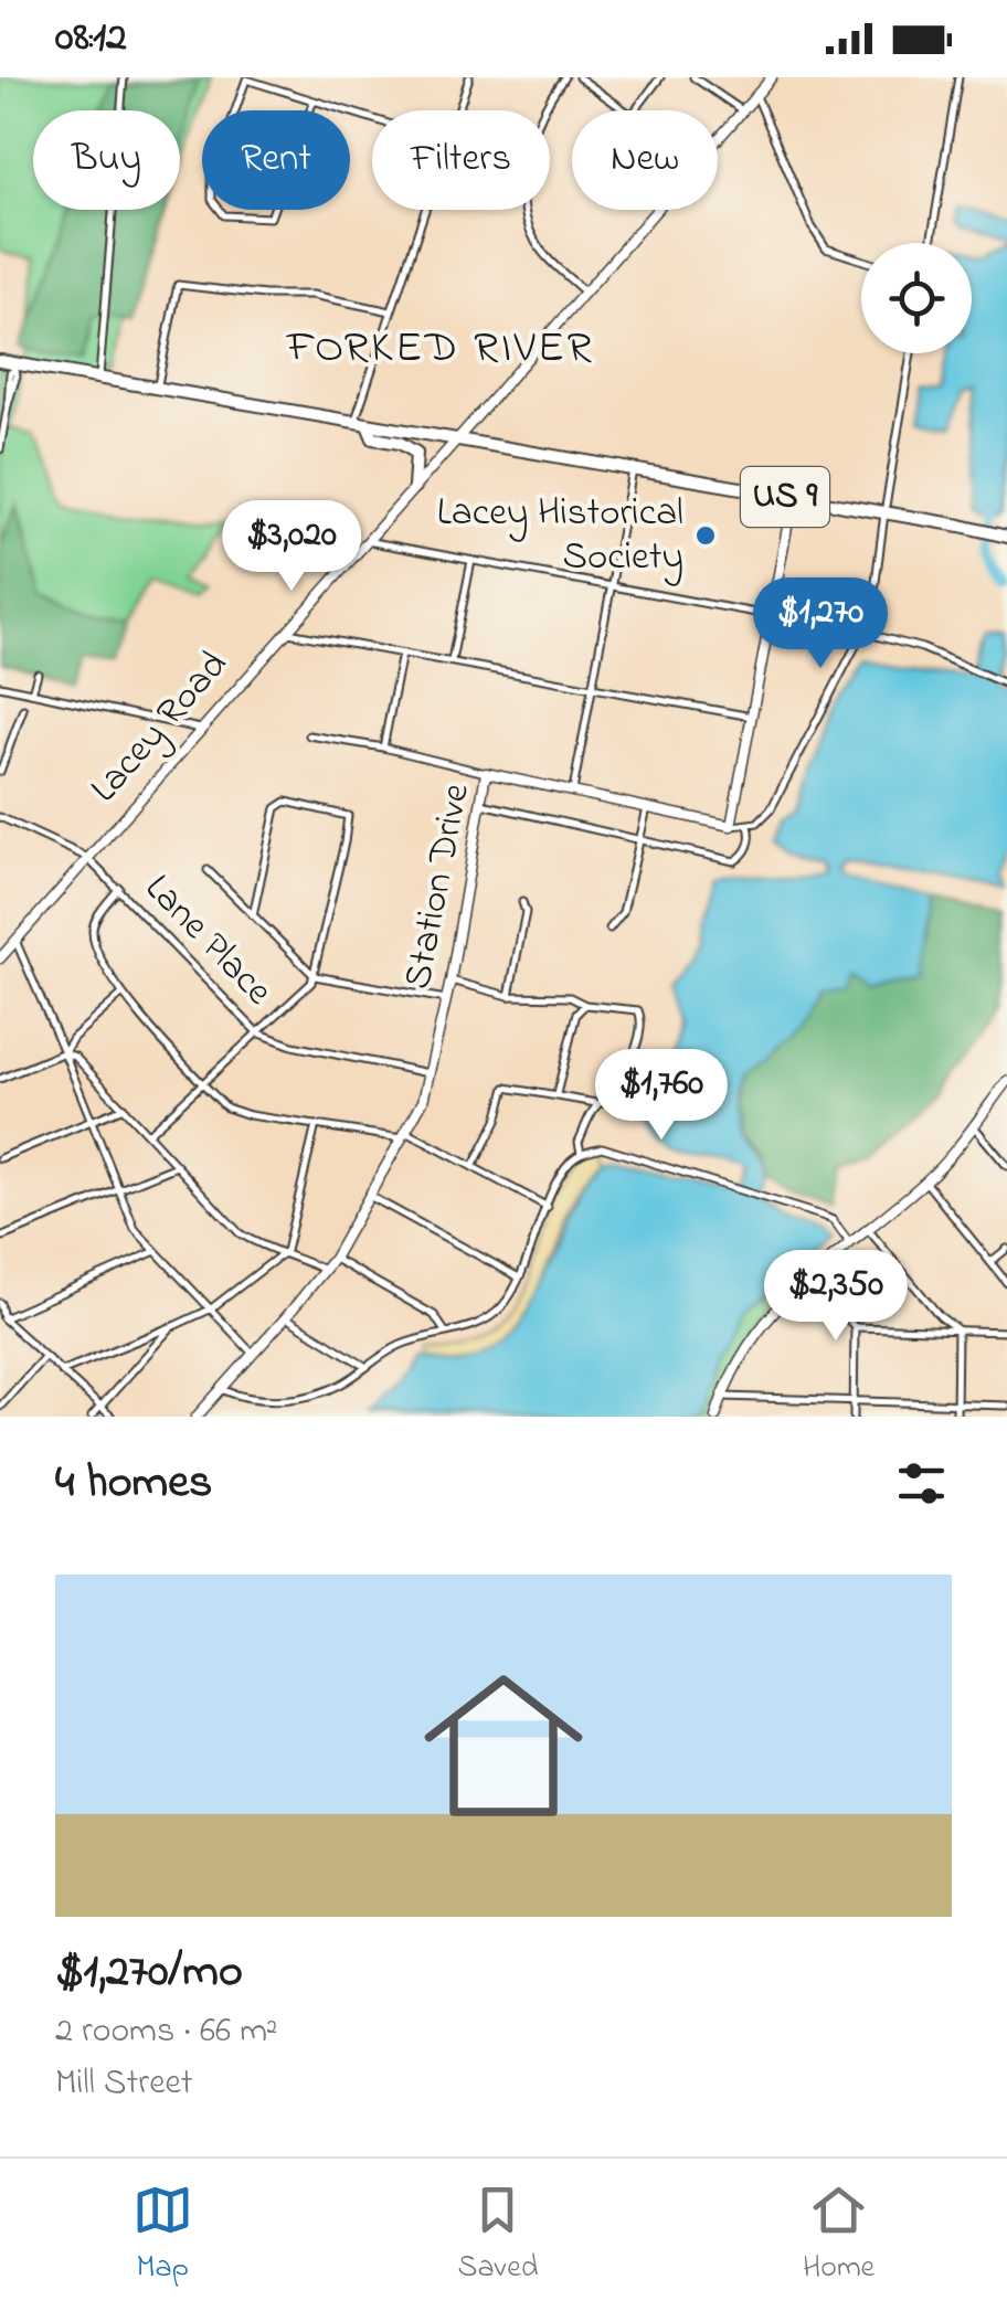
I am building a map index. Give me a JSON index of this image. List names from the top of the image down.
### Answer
{
  "streets": {
    "highway": ["US 9"],
    "street": ["Lacey Road", "Station Drive", "Lane Place"]
  },
  "crossings": [
    ["US 9", "Lacey Road"],
    ["Lacey Road", "Lane Place"],
    ["Station Drive", "Lane Place"]
  ],
  "districts": ["FORKED RIVER"],
  "places": ["Lacey Historical Society"],
  "page": {
    "status": "08:12",
    "chip": [
      "Buy",
      "Rent",
      "Filters",
      "New"
    ],
    "price": [
      "$3,020",
      "$1,270",
      "$1,760",
      "$2,350"
    ],
    "heading": "4 homes",
    "list": [
      {
        "name": "$1,270/mo",
        "note": "2 rooms · 66 m² · Mill Street"
      }
    ],
    "tabs": ["Map", "Saved", "Home"]
  }
}
